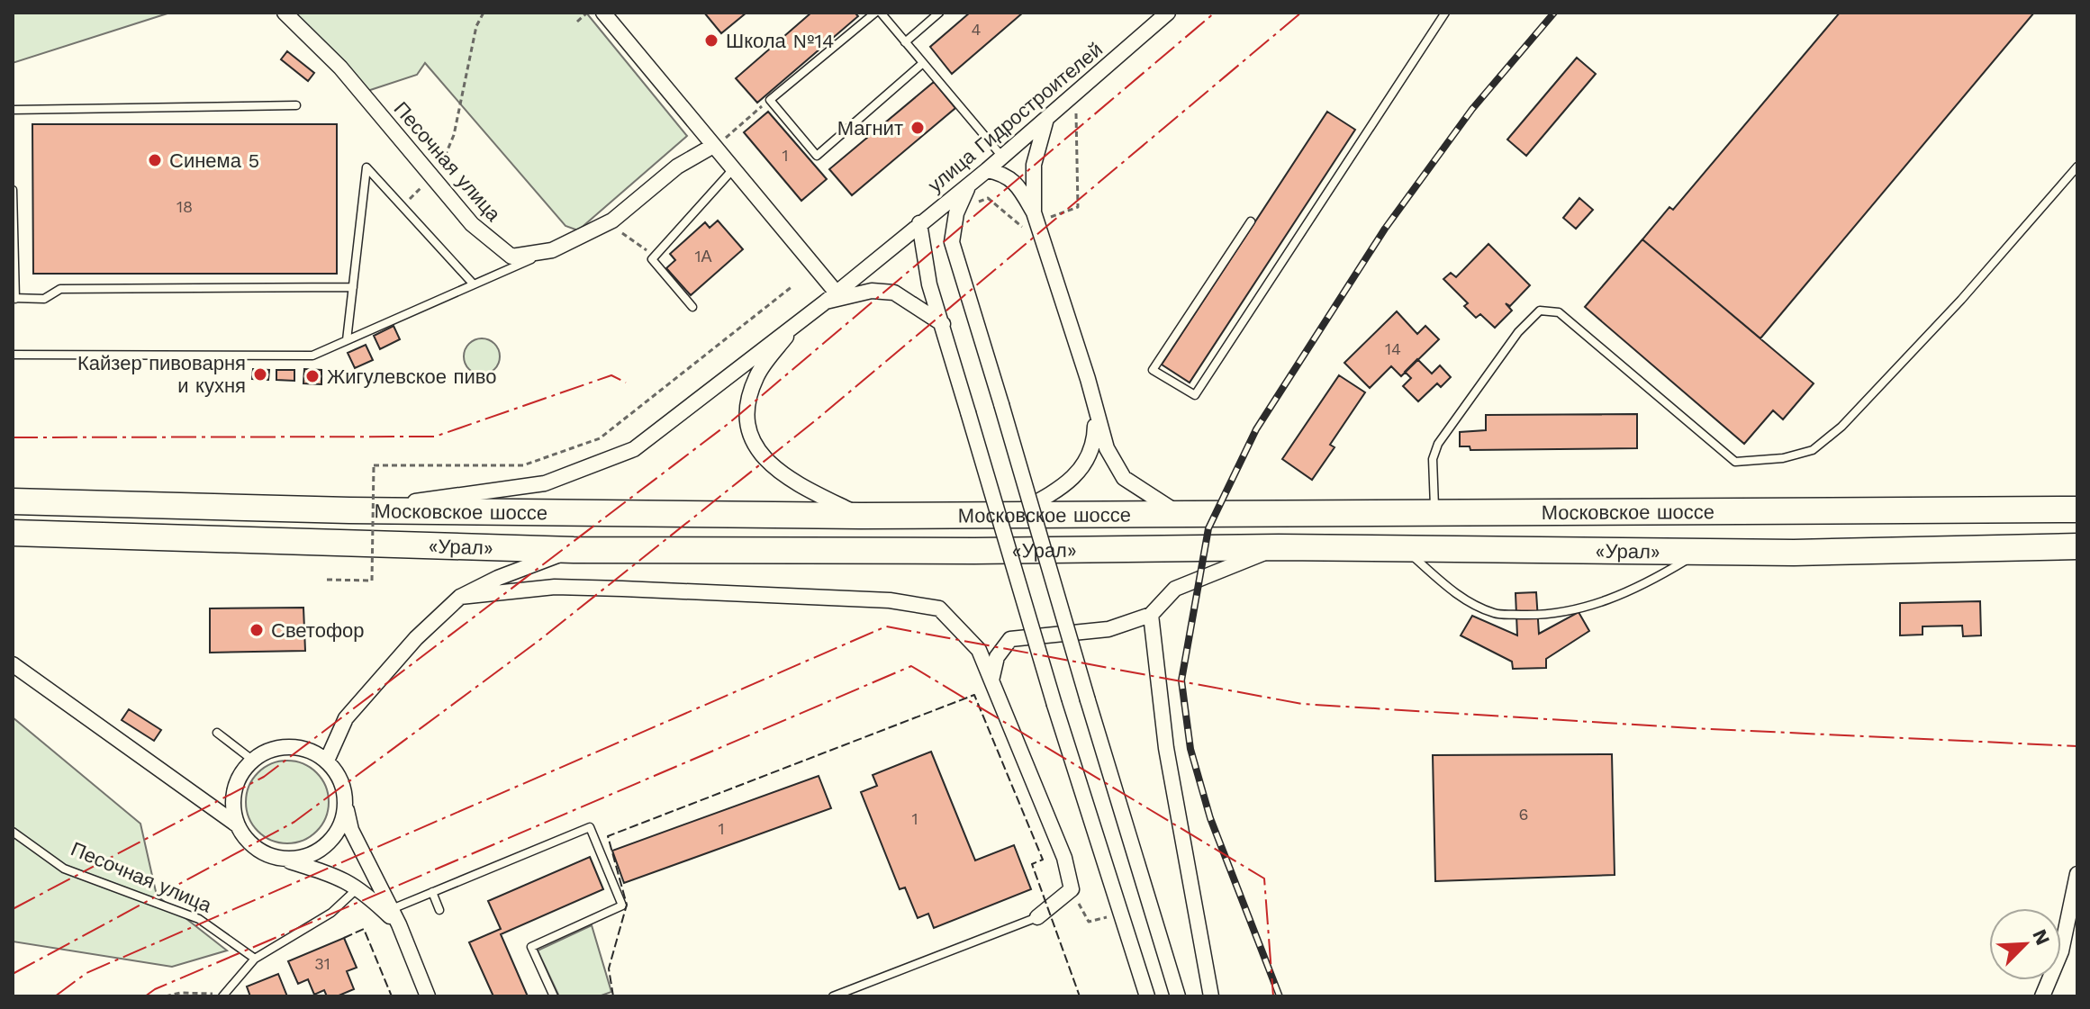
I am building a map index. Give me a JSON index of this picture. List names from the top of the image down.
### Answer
{
  "streets": {
    "highway": ["Московское шоссе", "«Урал»"],
    "street": ["улица Гидростроителей", "Песочная улица"]
  },
  "crossings": [
    ["улица Гидростроителей", "Московское шоссе"]
  ],
  "places": [
    "Школа №14",
    "Магнит",
    "Синема 5",
    "Кайзер пивоварня и кухня",
    "Жигулевское пиво",
    "Светофор"
  ],
  "house_numbers": [
    "4",
    "1",
    "18",
    "1А",
    "14",
    "6",
    "1",
    "1",
    "31"
  ],
  "north": "top right"
}
